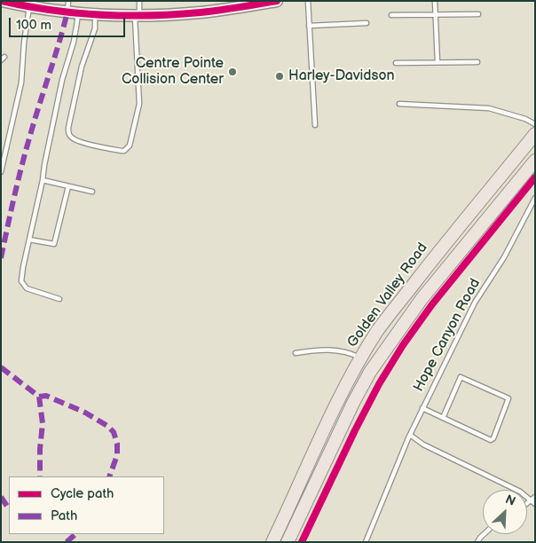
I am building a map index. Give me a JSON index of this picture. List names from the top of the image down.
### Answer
{
  "streets": {
    "main road": ["Golden Valley Road"],
    "lane": ["Hope Canyon Road"]
  },
  "places": ["Centre Pointe Collision Center", "Harley-Davidson"],
  "legend": ["Cycle path", "Path"],
  "scale_bar": "100 m",
  "north": "top right"
}
